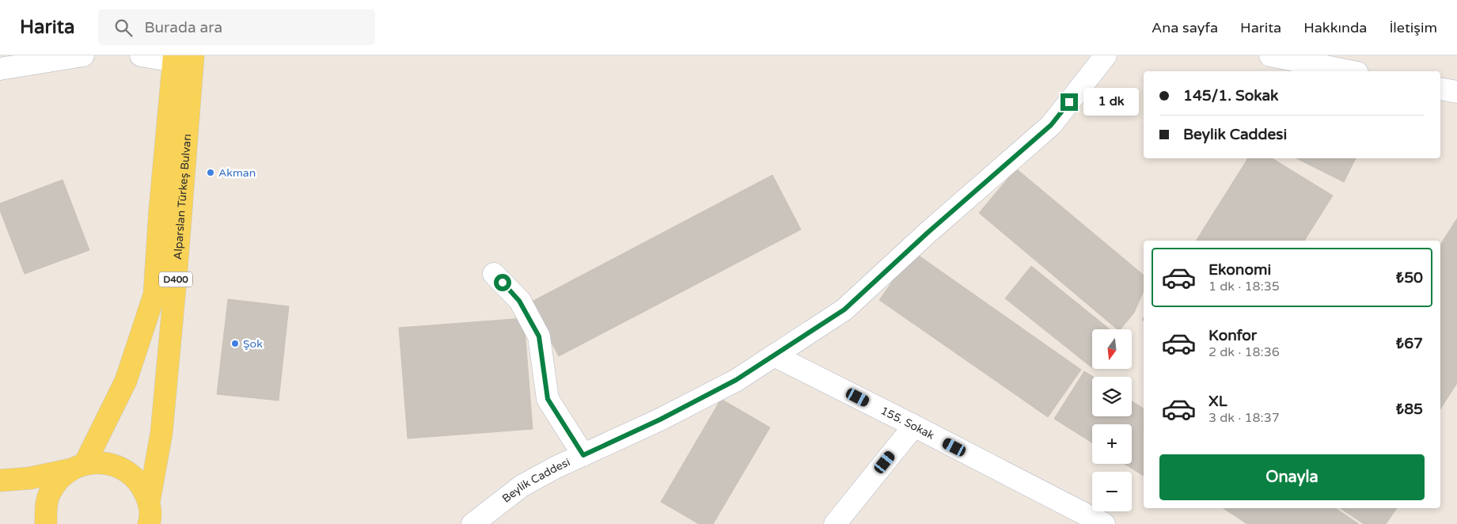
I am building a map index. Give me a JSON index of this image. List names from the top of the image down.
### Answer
{
  "streets": {
    "main road": ["Alparslan Türkeş Bulvarı", "D400"],
    "street": ["155. Sokak", "Beylik Caddesi"]
  },
  "crossings": [
    ["Alparslan Türkeş Bulvarı", "D400"],
    ["155. Sokak", "Beylik Caddesi"]
  ],
  "places": ["Akman", "Şok"],
  "north": "bottom",
  "page": {
    "header": "Harita",
    "search": "Burada ara",
    "nav": [
      "Ana sayfa",
      "Harita",
      "Hakkında",
      "İletişim"
    ],
    "banner": ["145/1. Sokak", "Beylik Caddesi"],
    "bubble": "1 dk",
    "list": [
      {
        "name": "Ekonomi",
        "note": "1 dk · 18:35",
        "value": "₺50"
      },
      {
        "name": "Konfor",
        "note": "2 dk · 18:36",
        "value": "₺67"
      },
      {
        "name": "XL",
        "note": "3 dk · 18:37",
        "value": "₺85"
      }
    ],
    "map_buttons": ["+", "−"],
    "buttons": "Onayla"
  }
}
